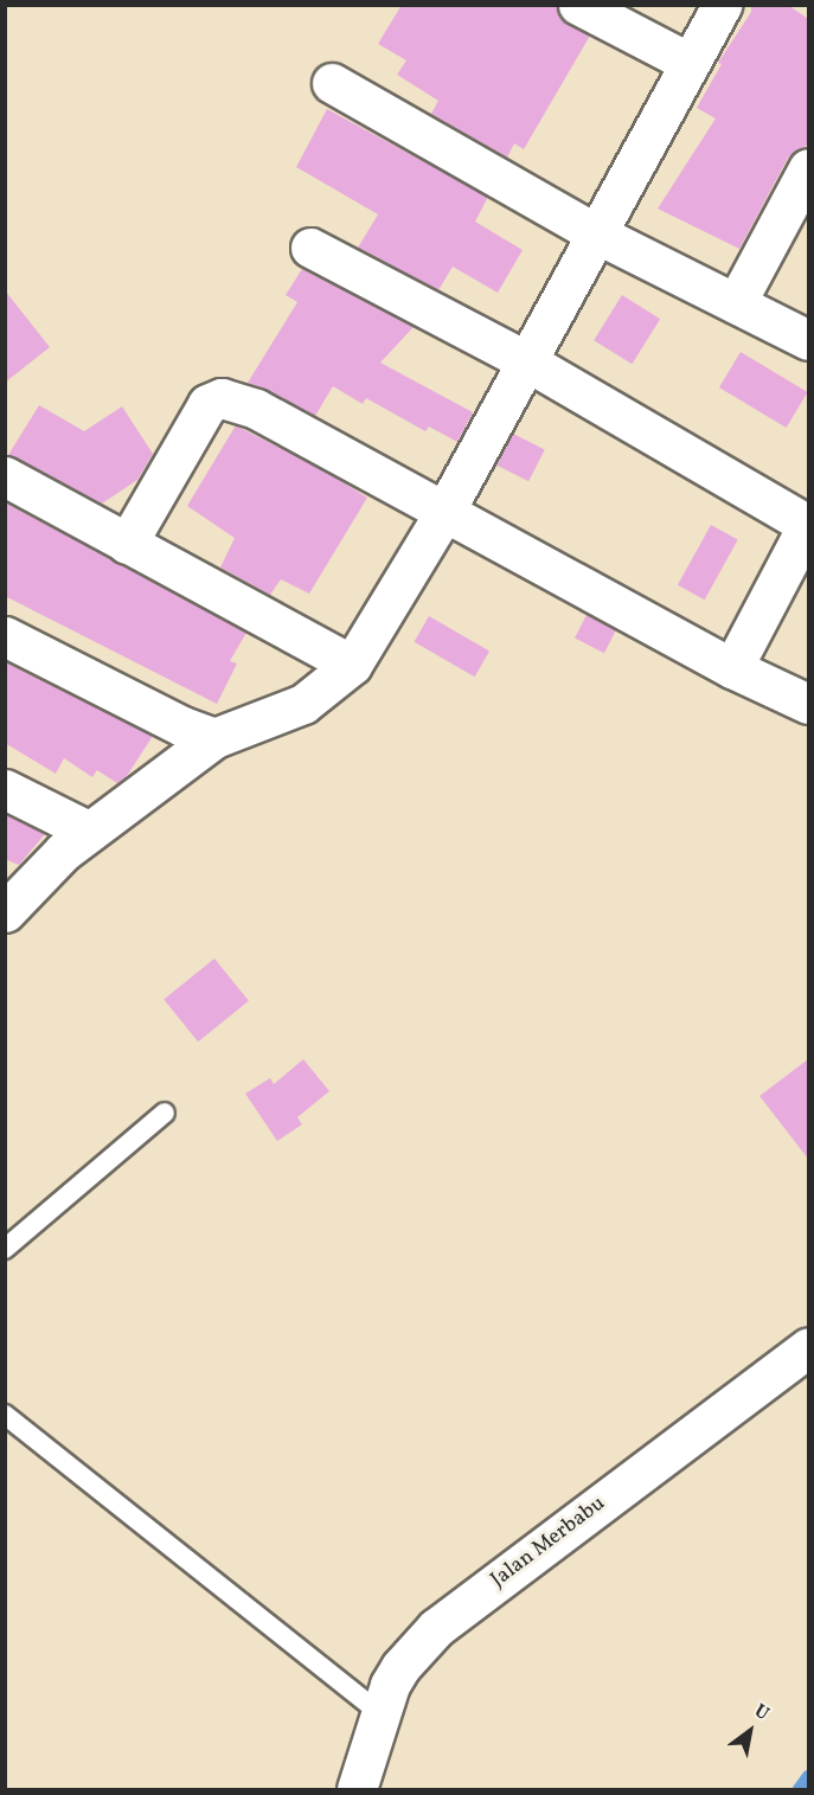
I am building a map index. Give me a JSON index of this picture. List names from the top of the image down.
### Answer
{
  "streets": {
    "street": ["Jalan Merbabu"]
  },
  "north": "top right"
}
